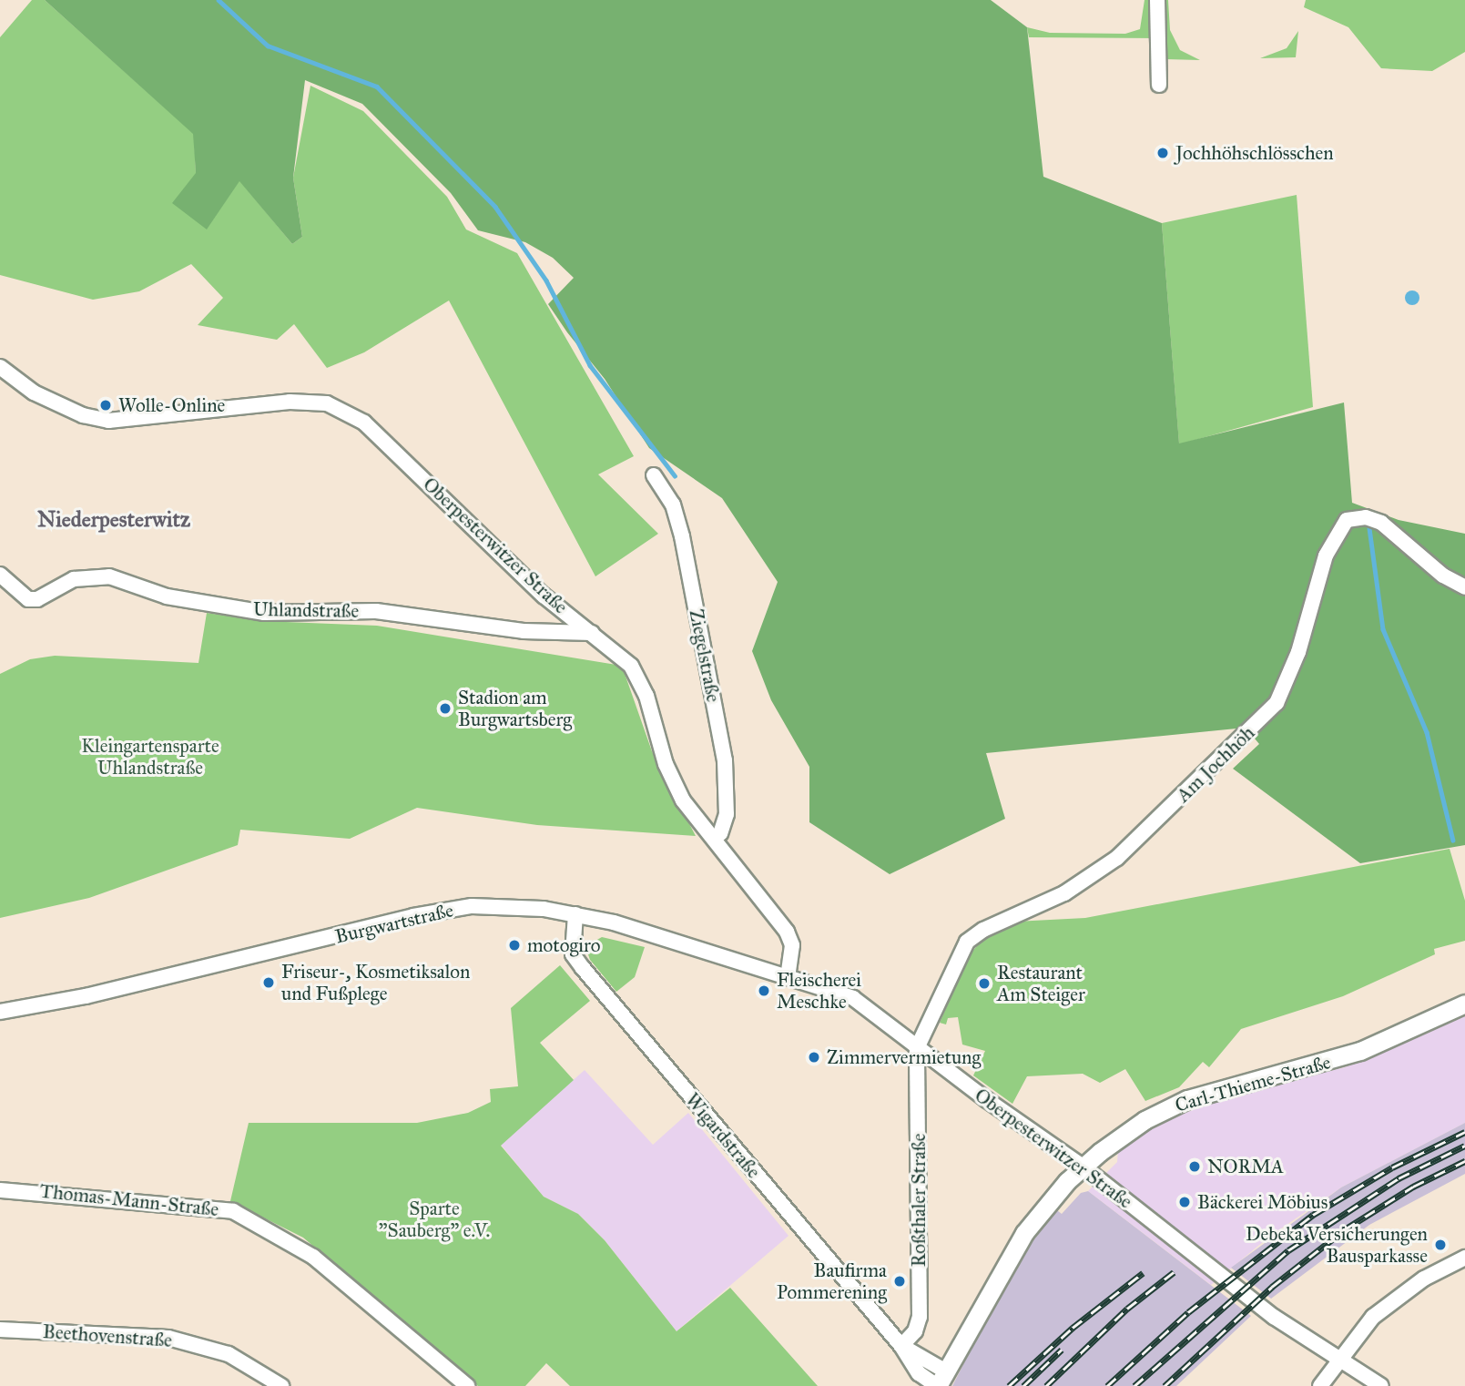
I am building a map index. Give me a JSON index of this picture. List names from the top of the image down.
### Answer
{
  "streets": {
    "main road": ["Carl-Thieme-Straße"],
    "street": [
      "Oberpesterwitzer Straße",
      "Uhlandstraße",
      "Ziegelstraße",
      "Am Jochhöh",
      "Burgwartstraße",
      "Wigardstraße",
      "Thomas-Mann-Straße",
      "Roßthaler Straße",
      "Beethovenstraße"
    ]
  },
  "crossings": [
    ["Oberpesterwitzer Straße", "Uhlandstraße"],
    ["Oberpesterwitzer Straße", "Ziegelstraße"],
    ["Oberpesterwitzer Straße", "Am Jochhöh"],
    ["Oberpesterwitzer Straße", "Burgwartstraße"],
    ["Oberpesterwitzer Straße", "Carl-Thieme-Straße"],
    ["Oberpesterwitzer Straße", "Roßthaler Straße"],
    ["Am Jochhöh", "Roßthaler Straße"],
    ["Burgwartstraße", "Wigardstraße"],
    ["Carl-Thieme-Straße", "Wigardstraße"],
    ["Wigardstraße", "Roßthaler Straße"]
  ],
  "districts": ["Niederpesterwitz"],
  "parks": ["Kleingartensparte Uhlandstraße", "Sparte \"Sauberg\" e.V."],
  "places": [
    "Jochhöhschlösschen",
    "Wolle-Online",
    "Stadion am Burgwartsberg",
    "motogiro",
    "Friseur-, Kosmetiksalon und Fußplege",
    "Restaurant Am Steiger",
    "Fleischerei Meschke",
    "Zimmervermietung",
    "NORMA",
    "Bäckerei Möbius",
    "Debeka Versicherungen Bausparkasse",
    "Baufirma Pommerening"
  ]
}
